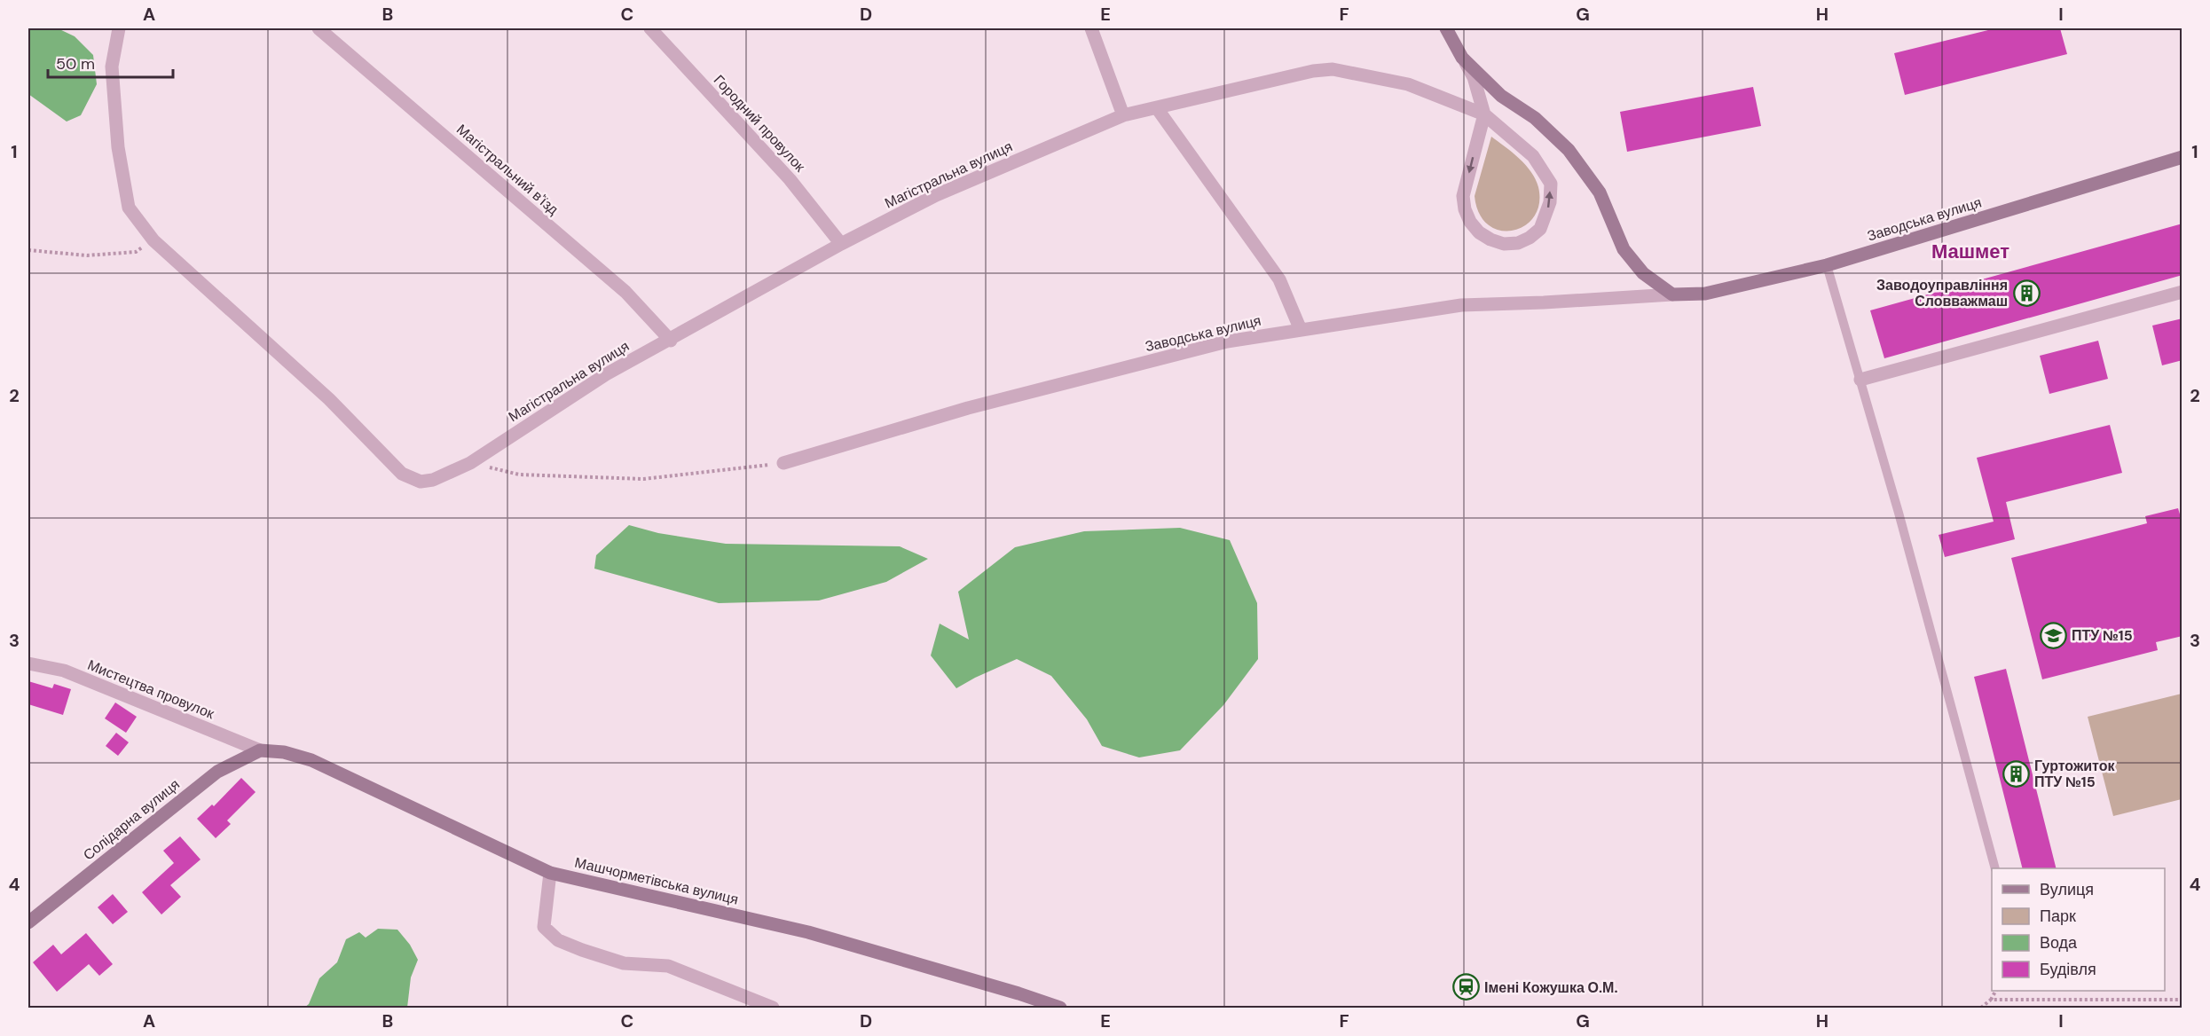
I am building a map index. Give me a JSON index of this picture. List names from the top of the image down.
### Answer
{
  "streets": {
    "street": [
      "Городний провулок",
      "Магістральний в'їзд",
      "Магістральна вулиця",
      "Заводська вулиця",
      "Мистецтва провулок",
      "Солідарна вулиця",
      "Машчорметівська вулиця"
    ]
  },
  "crossings": [
    ["Городний провулок", "Магістральна вулиця"],
    ["Магістральний в'їзд", "Магістральна вулиця"],
    ["Мистецтва провулок", "Солідарна вулиця"],
    ["Мистецтва провулок", "Машчорметівська вулиця"],
    ["Солідарна вулиця", "Машчорметівська вулиця"]
  ],
  "districts": ["Машмет"],
  "places": {
    "building": ["Заводоуправління Словважмаш", "Гуртожиток ПТУ №15"],
    "school or university": ["ПТУ №15"],
    "station": ["Імені Кожушка О.М."]
  },
  "legend": [
    "Вулиця",
    "Парк",
    "Вода",
    "Будівля"
  ],
  "scale_bar": "50 m",
  "grid": {
    "columns": [
      "A",
      "B",
      "C",
      "D",
      "E",
      "F",
      "G",
      "H",
      "I"
    ],
    "rows": [
      "1",
      "2",
      "3",
      "4"
    ]
  }
}
